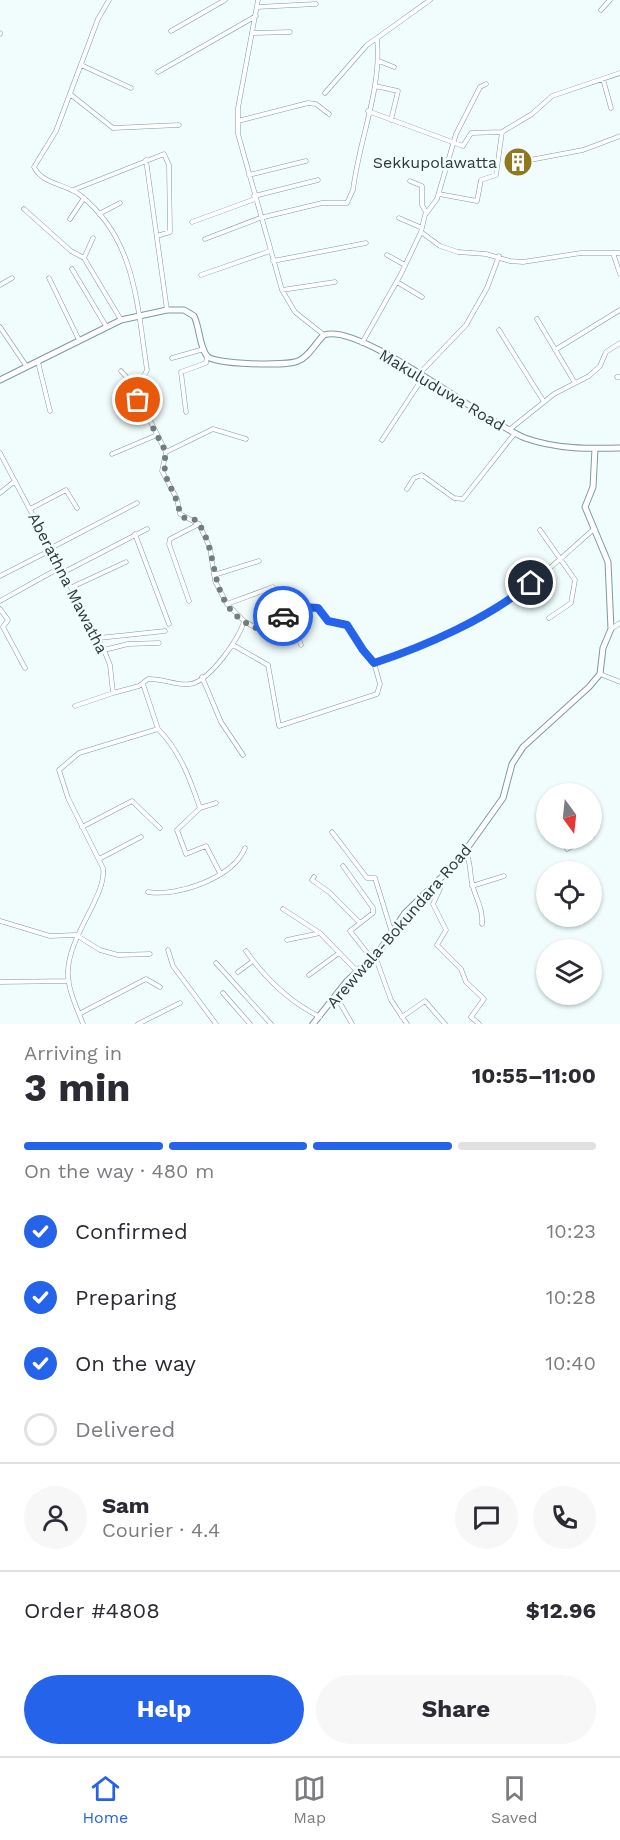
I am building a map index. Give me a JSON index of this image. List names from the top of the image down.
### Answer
{
  "streets": {
    "street": ["Makuluduwa Road", "Aberathna Mawatha", "Arewwala-Bokundara Road"]
  },
  "places": {
    "building": ["Sekkupolawatta"]
  },
  "north": "bottom",
  "page": {
    "heading": ["3 min", "Arriving in", "10:55–11:00"],
    "panel": [
      "Sam",
      "Courier · 4.4",
      "Order #4808",
      "$12.96"
    ],
    "bar": "On the way · 480 m",
    "list": [
      ["Confirmed", "10:23"],
      ["Preparing", "10:28"],
      ["On the way", "10:40"],
      "Delivered"
    ],
    "buttons": ["Help", "Share"],
    "tabs": ["Home", "Map", "Saved"]
  }
}
